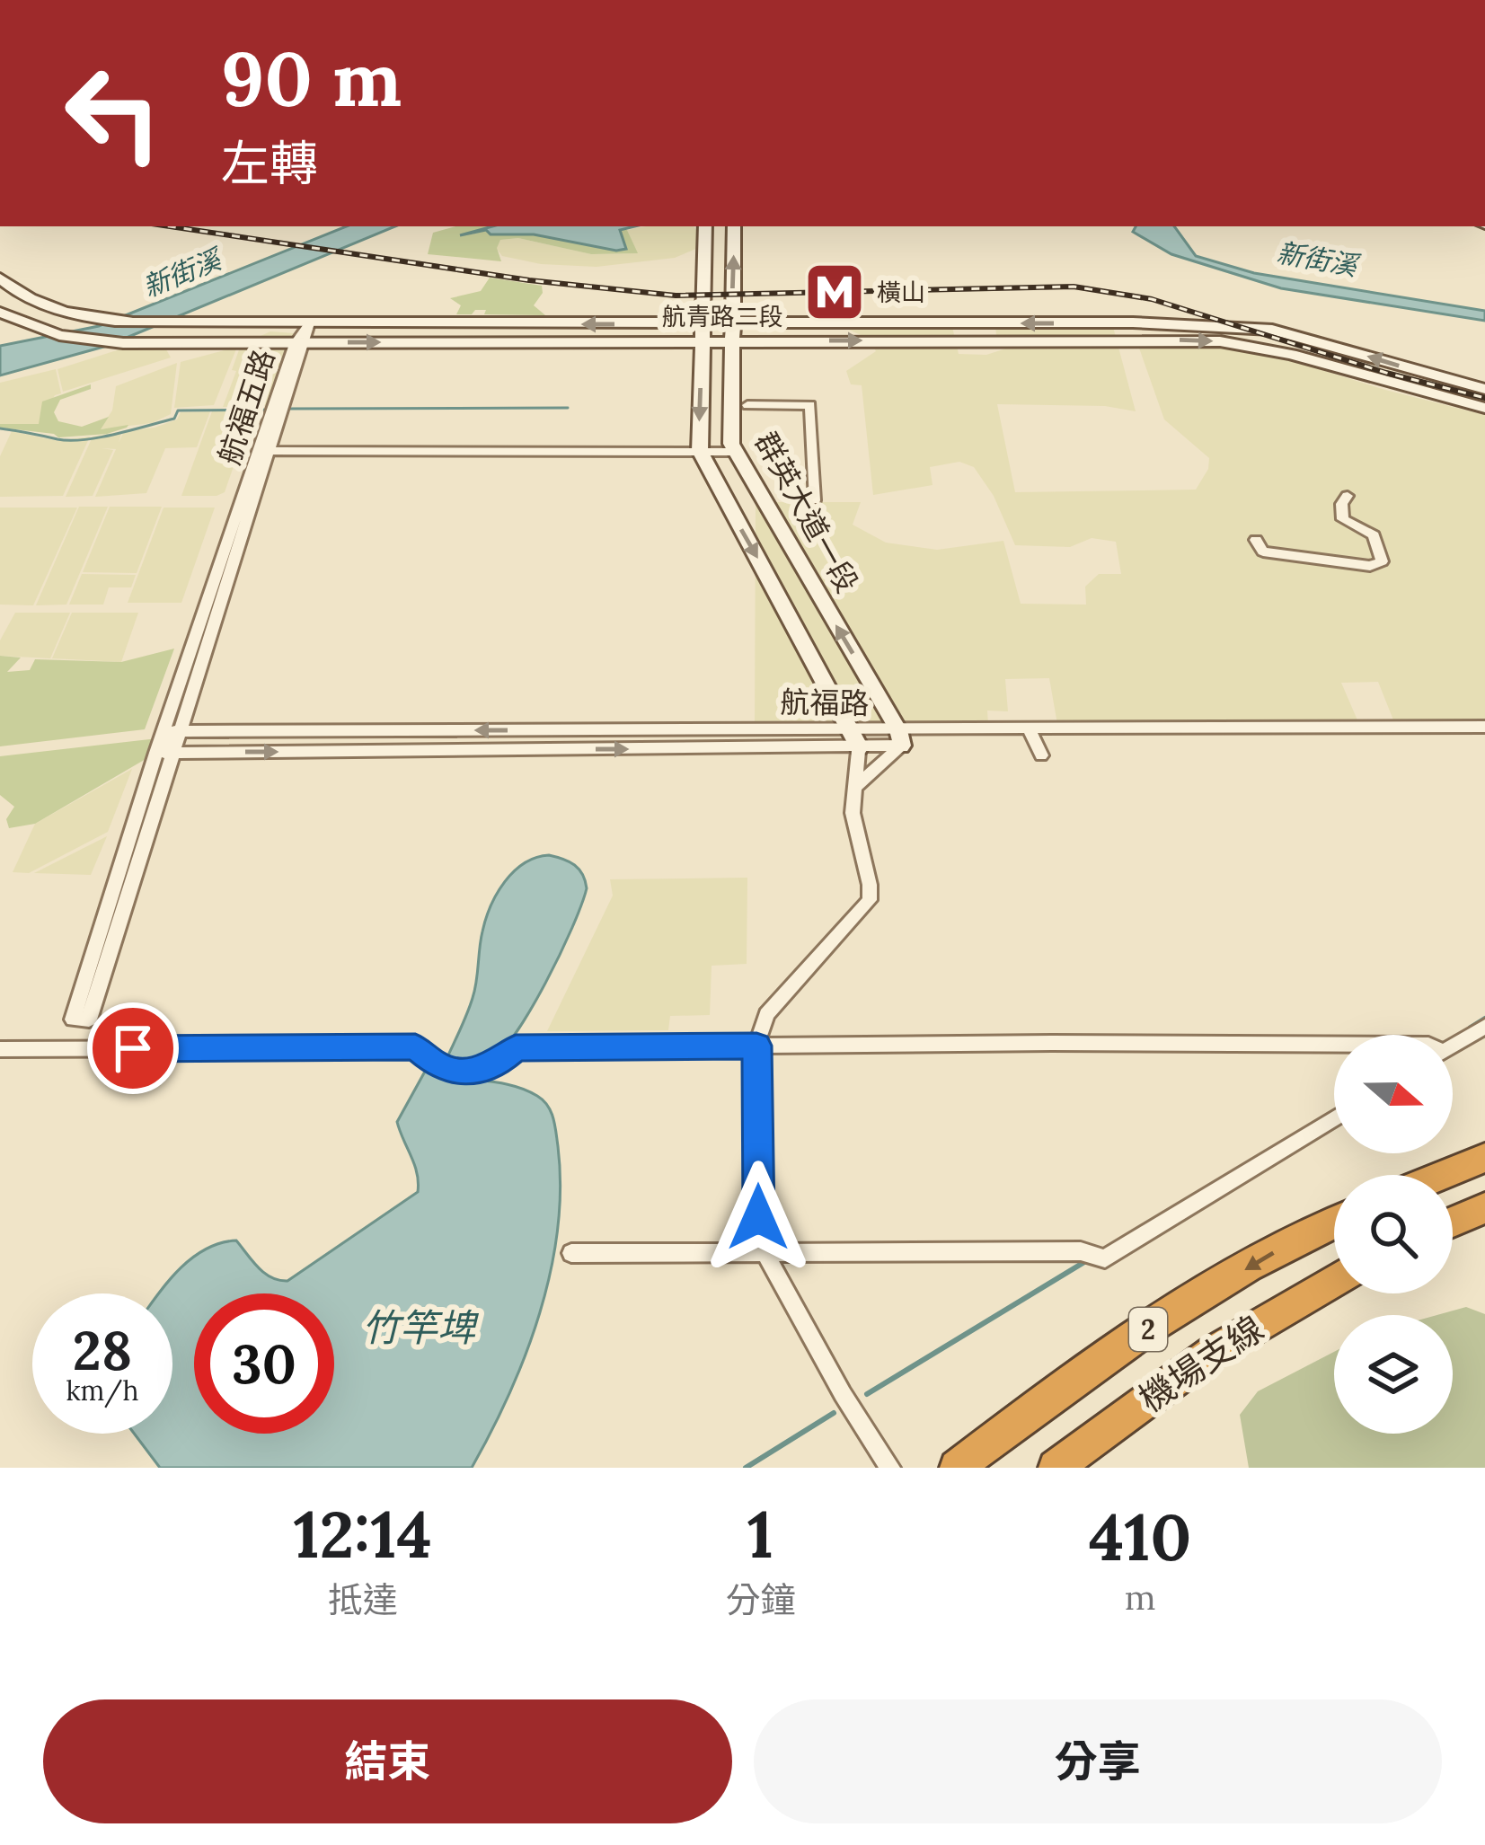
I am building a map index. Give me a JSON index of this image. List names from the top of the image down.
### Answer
{
  "streets": {
    "highway": ["2", "機場支線"],
    "street": [
      "航青路二段",
      "航福五路",
      "群英大道一段",
      "航福路"
    ]
  },
  "crossings": [
    ["航青路二段", "航福五路"],
    ["航青路二段", "群英大道一段"],
    ["航福五路", "航福路"],
    ["群英大道一段", "航福路"]
  ],
  "water": ["新街溪", "竹竿埤"],
  "places": {
    "metro station": ["橫山"]
  },
  "north": "right",
  "page": {
    "turn": ["90 m", "左轉"],
    "speed": "28 km/h",
    "limit": "30",
    "eta": [
      "12:14",
      "抵達",
      "1",
      "分鐘",
      "410",
      "m"
    ],
    "buttons": ["結束", "分享"]
  }
}
